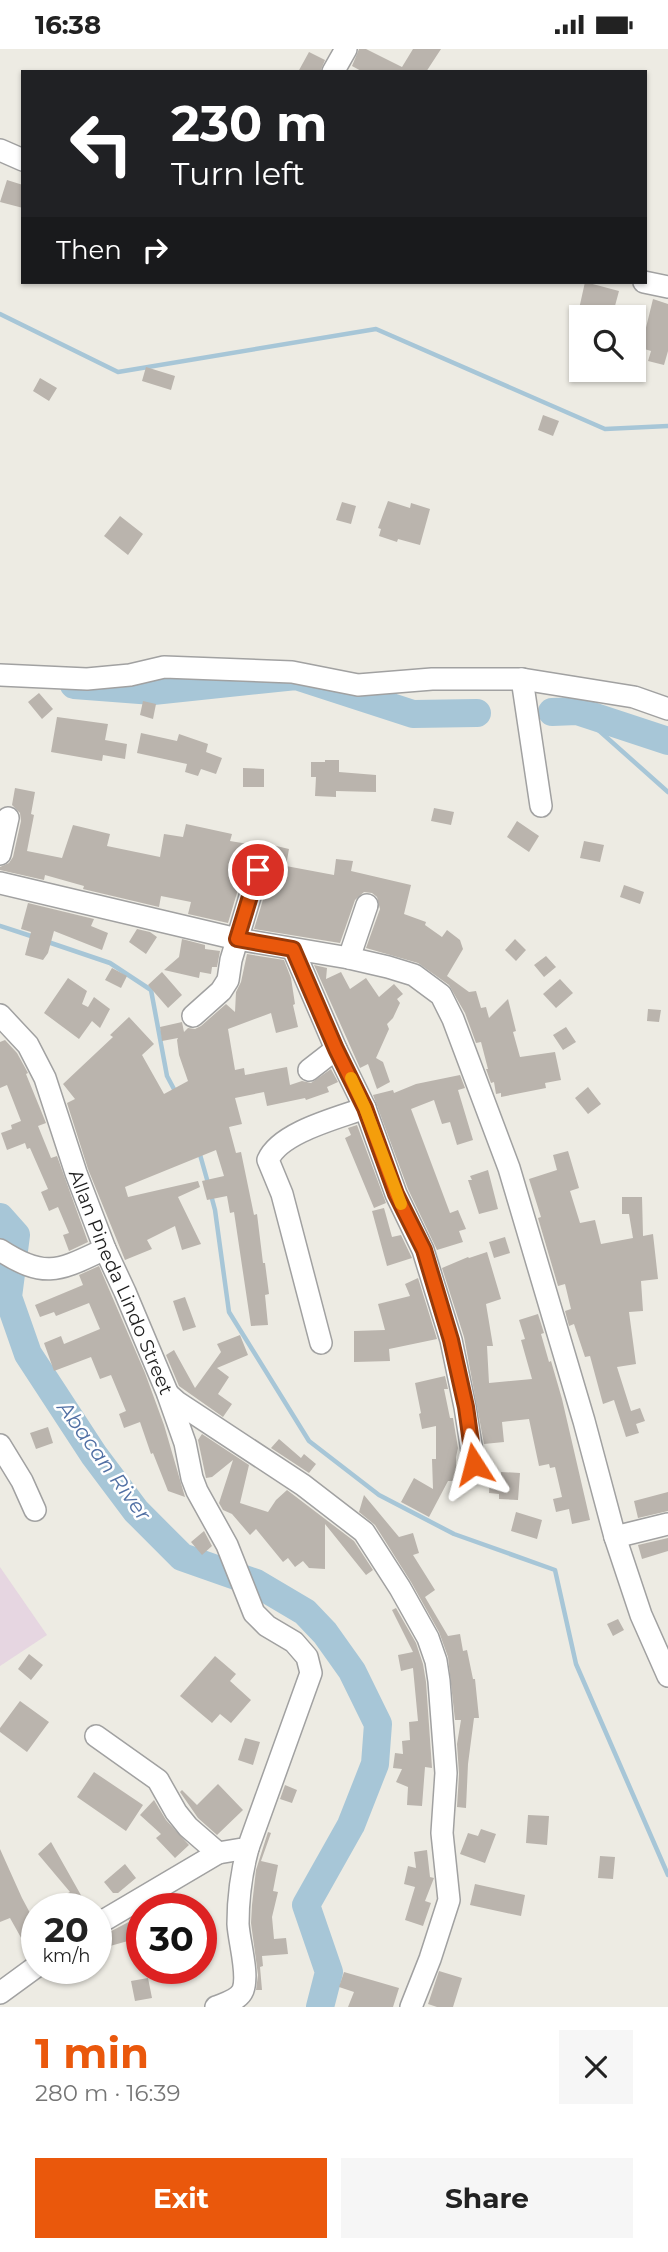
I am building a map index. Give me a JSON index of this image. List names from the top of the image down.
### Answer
{
  "streets": {
    "street": ["Allan Pineda Lindo Street"]
  },
  "water": ["Abacan River"],
  "page": {
    "status": "16:38",
    "turn": ["230 m", "Turn left"],
    "then": "Then",
    "speed": "20 km/h",
    "limit": "30",
    "heading": ["1 min", "280 m · 16:39"],
    "buttons": ["Exit", "Share"]
  }
}
